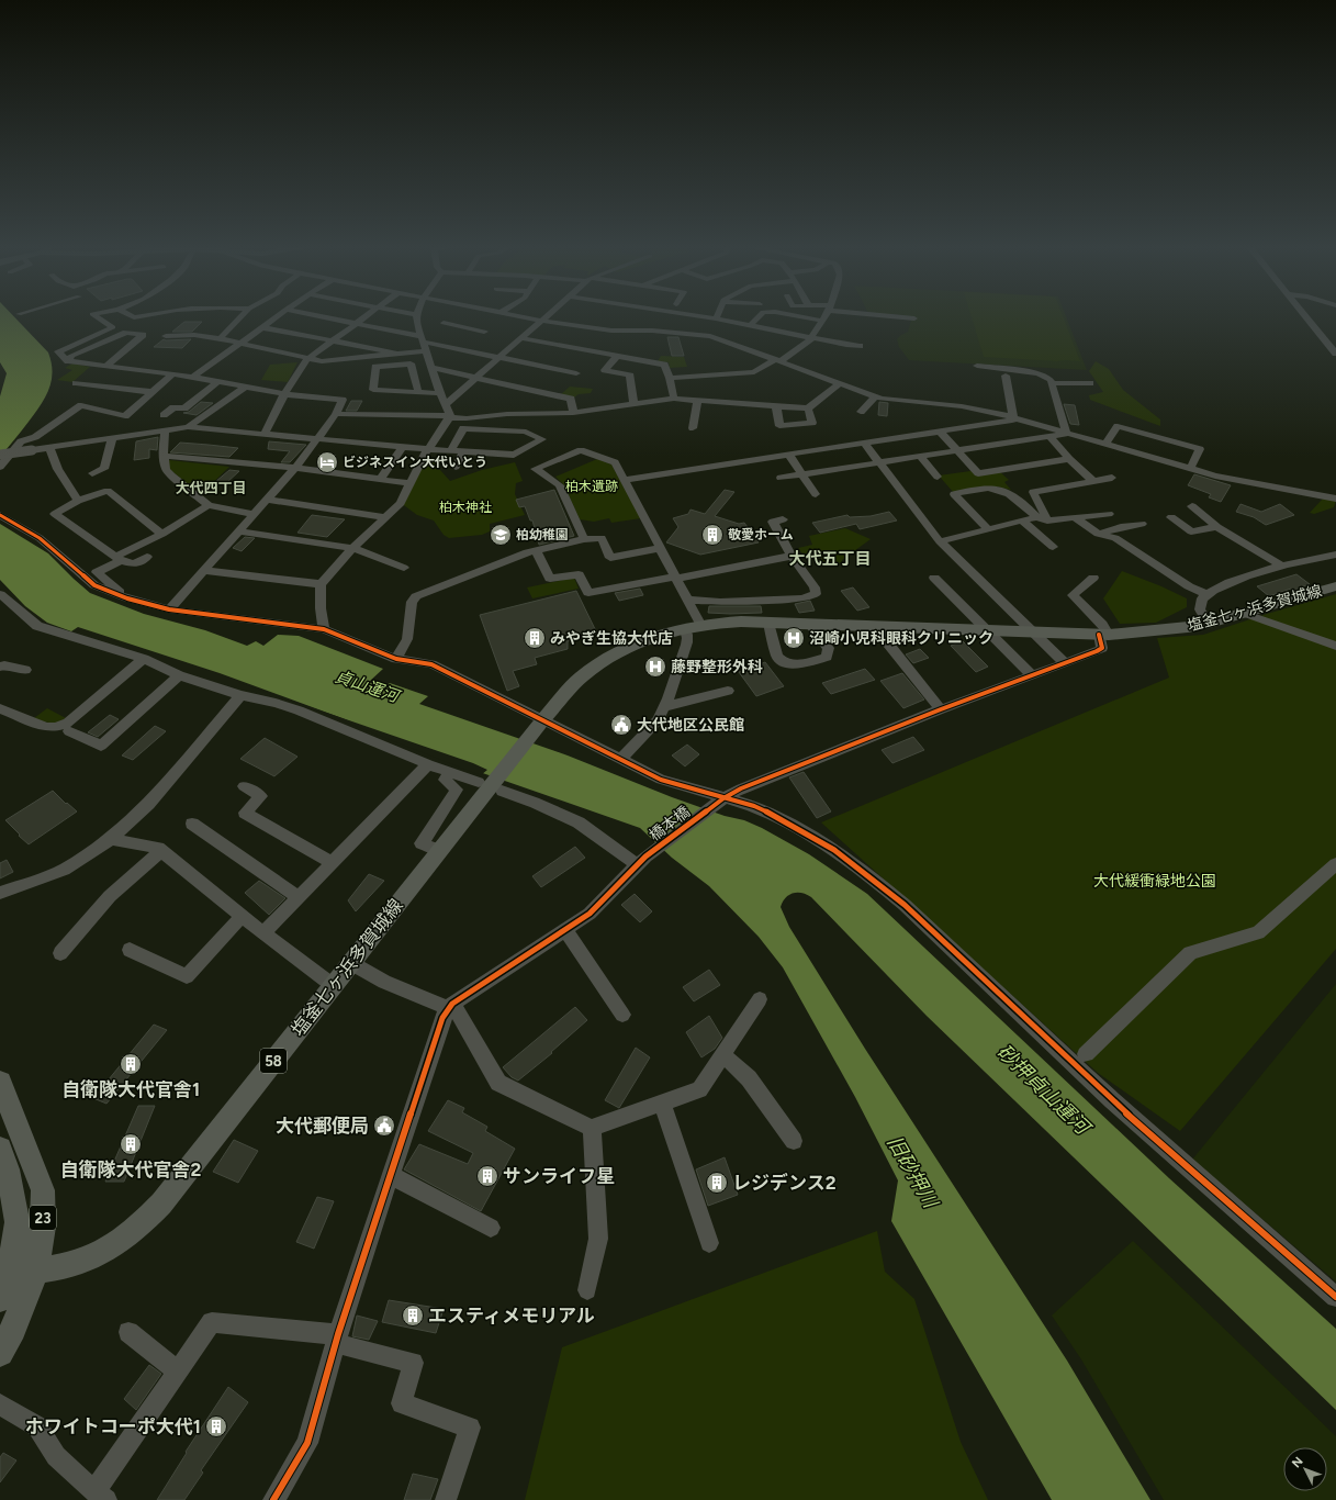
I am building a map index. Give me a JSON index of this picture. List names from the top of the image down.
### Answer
{
  "streets": {
    "main road": ["塩釜七ヶ浜多賀城線", "58", "23"],
    "street": ["橋本橋"]
  },
  "crossings": [
    ["塩釜七ヶ浜多賀城線", "橋本橋"],
    ["塩釜七ヶ浜多賀城線", "23"]
  ],
  "districts": ["大代四丁目", "大代五丁目"],
  "water": ["貞山運河", "砂押貞山運河", "旧砂押川"],
  "parks": ["柏木遺跡", "柏木神社", "大代緩衝緑地公園"],
  "places": {
    "hotel": ["ビジネスイン大代いとう"],
    "school or university": ["柏幼稚園"],
    "building": [
      "敬愛ホーム",
      "みやぎ生協大代店",
      "自衛隊大代官舎1",
      "自衛隊大代官舎2",
      "サンライフ星",
      "レジデンス2",
      "エスティメモリアル",
      "ホワイトコーポ大代1"
    ],
    "hospital": ["沼崎小児科眼科クリニック", "藤野整形外科"],
    "public building": ["大代地区公民館", "大代郵便局"]
  },
  "north": "top left"
}
